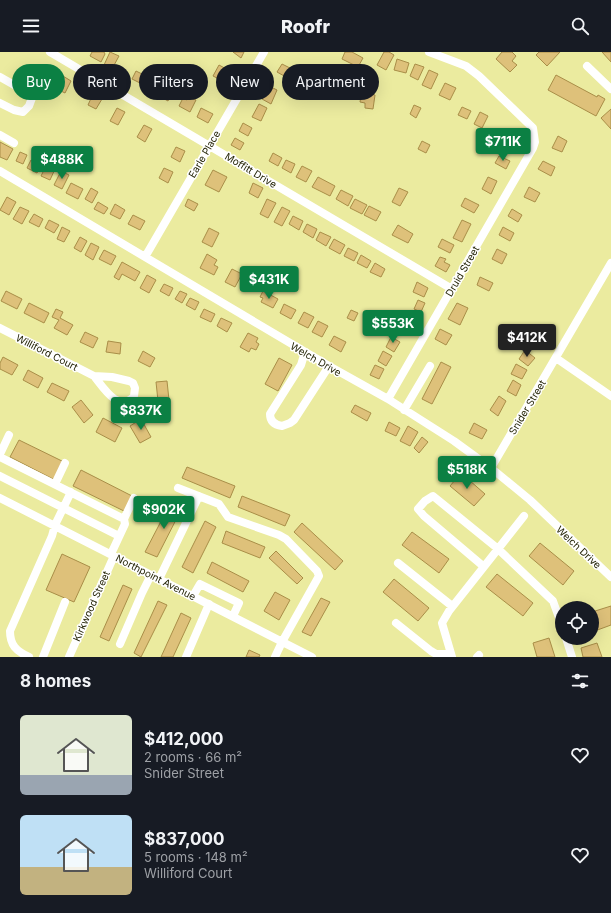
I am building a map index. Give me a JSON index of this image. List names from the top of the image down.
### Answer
{
  "streets": {
    "street": [
      "Earle Place",
      "Moffitt Drive",
      "Druid Street",
      "Williford Court",
      "Welch Drive",
      "Snider Street",
      "Northpoint Avenue",
      "Kirkwood Street"
    ]
  },
  "crossings": [
    ["Earle Place", "Moffitt Drive"],
    ["Earle Place", "Welch Drive"],
    ["Moffitt Drive", "Druid Street"],
    ["Druid Street", "Welch Drive"],
    ["Welch Drive", "Snider Street"],
    ["Northpoint Avenue", "Kirkwood Street"]
  ],
  "page": {
    "header": "Roofr",
    "chip": [
      "Buy",
      "Rent",
      "Filters",
      "New",
      "Apartment"
    ],
    "price": [
      "$711K",
      "$488K",
      "$431K",
      "$553K",
      "$412K",
      "$837K",
      "$518K",
      "$902K"
    ],
    "heading": "8 homes",
    "list": [
      {
        "name": "$412,000",
        "note": "2 rooms · 66 m² · Snider Street"
      },
      {
        "name": "$837,000",
        "note": "5 rooms · 148 m² · Williford Court"
      }
    ]
  }
}
